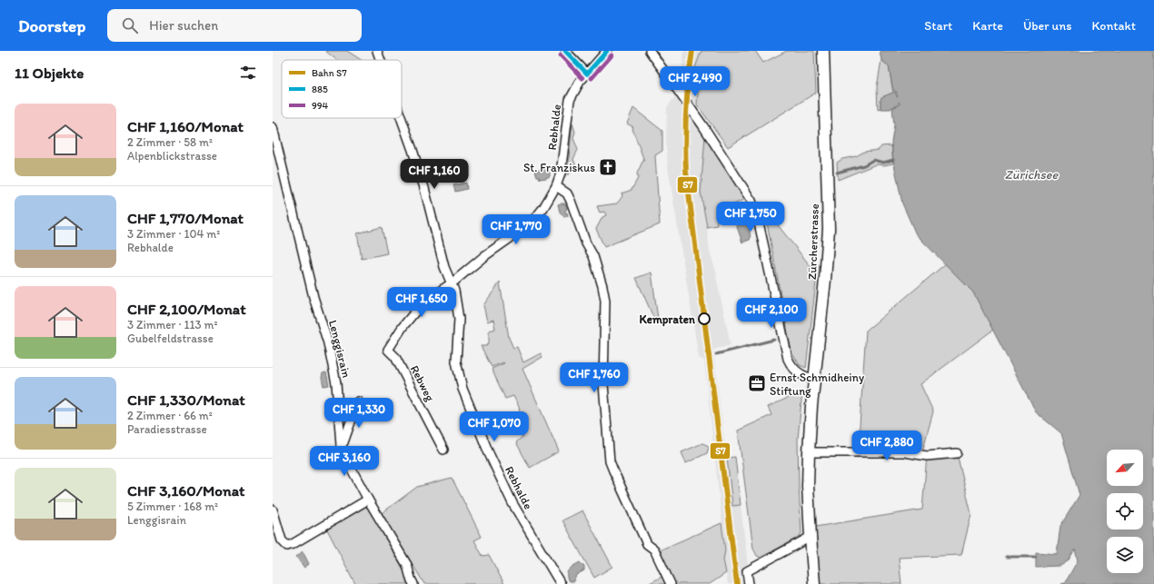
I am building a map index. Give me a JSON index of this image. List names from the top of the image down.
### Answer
{
  "streets": {
    "main road": ["Zürcherstrasse"],
    "street": ["Rebhalde", "Lenggisrain", "Rebweg"]
  },
  "crossings": [
    ["Rebhalde", "Rebweg"]
  ],
  "water": ["Zürichsee"],
  "places": {
    "church": ["St. Franziskus"],
    "other": ["Kempraten"],
    "office": ["Ernst Schmidheiny Stiftung"]
  },
  "lines": ["rail line S7", "transit line 885", "transit line 994"],
  "legend": ["Bahn S7", "885", "994"],
  "north": "bottom left",
  "page": {
    "header": "Doorstep",
    "search": "Hier suchen",
    "nav": [
      "Start",
      "Karte",
      "Über uns",
      "Kontakt"
    ],
    "heading": "11 Objekte",
    "price": [
      "CHF 2,490",
      "CHF 1,160",
      "CHF 1,750",
      "CHF 1,770",
      "CHF 1,650",
      "CHF 2,100",
      "CHF 1,760",
      "CHF 1,330",
      "CHF 1,070",
      "CHF 2,880",
      "CHF 3,160"
    ],
    "list": [
      {
        "name": "CHF 1,160/Monat",
        "note": "2 Zimmer · 58 m² · Alpenblickstrasse"
      },
      {
        "name": "CHF 1,770/Monat",
        "note": "3 Zimmer · 104 m² · Rebhalde"
      },
      {
        "name": "CHF 2,100/Monat",
        "note": "3 Zimmer · 113 m² · Gubelfeldstrasse"
      },
      {
        "name": "CHF 1,330/Monat",
        "note": "2 Zimmer · 66 m² · Paradiesstrasse"
      },
      {
        "name": "CHF 3,160/Monat",
        "note": "5 Zimmer · 168 m² · Lenggisrain"
      }
    ]
  }
}
